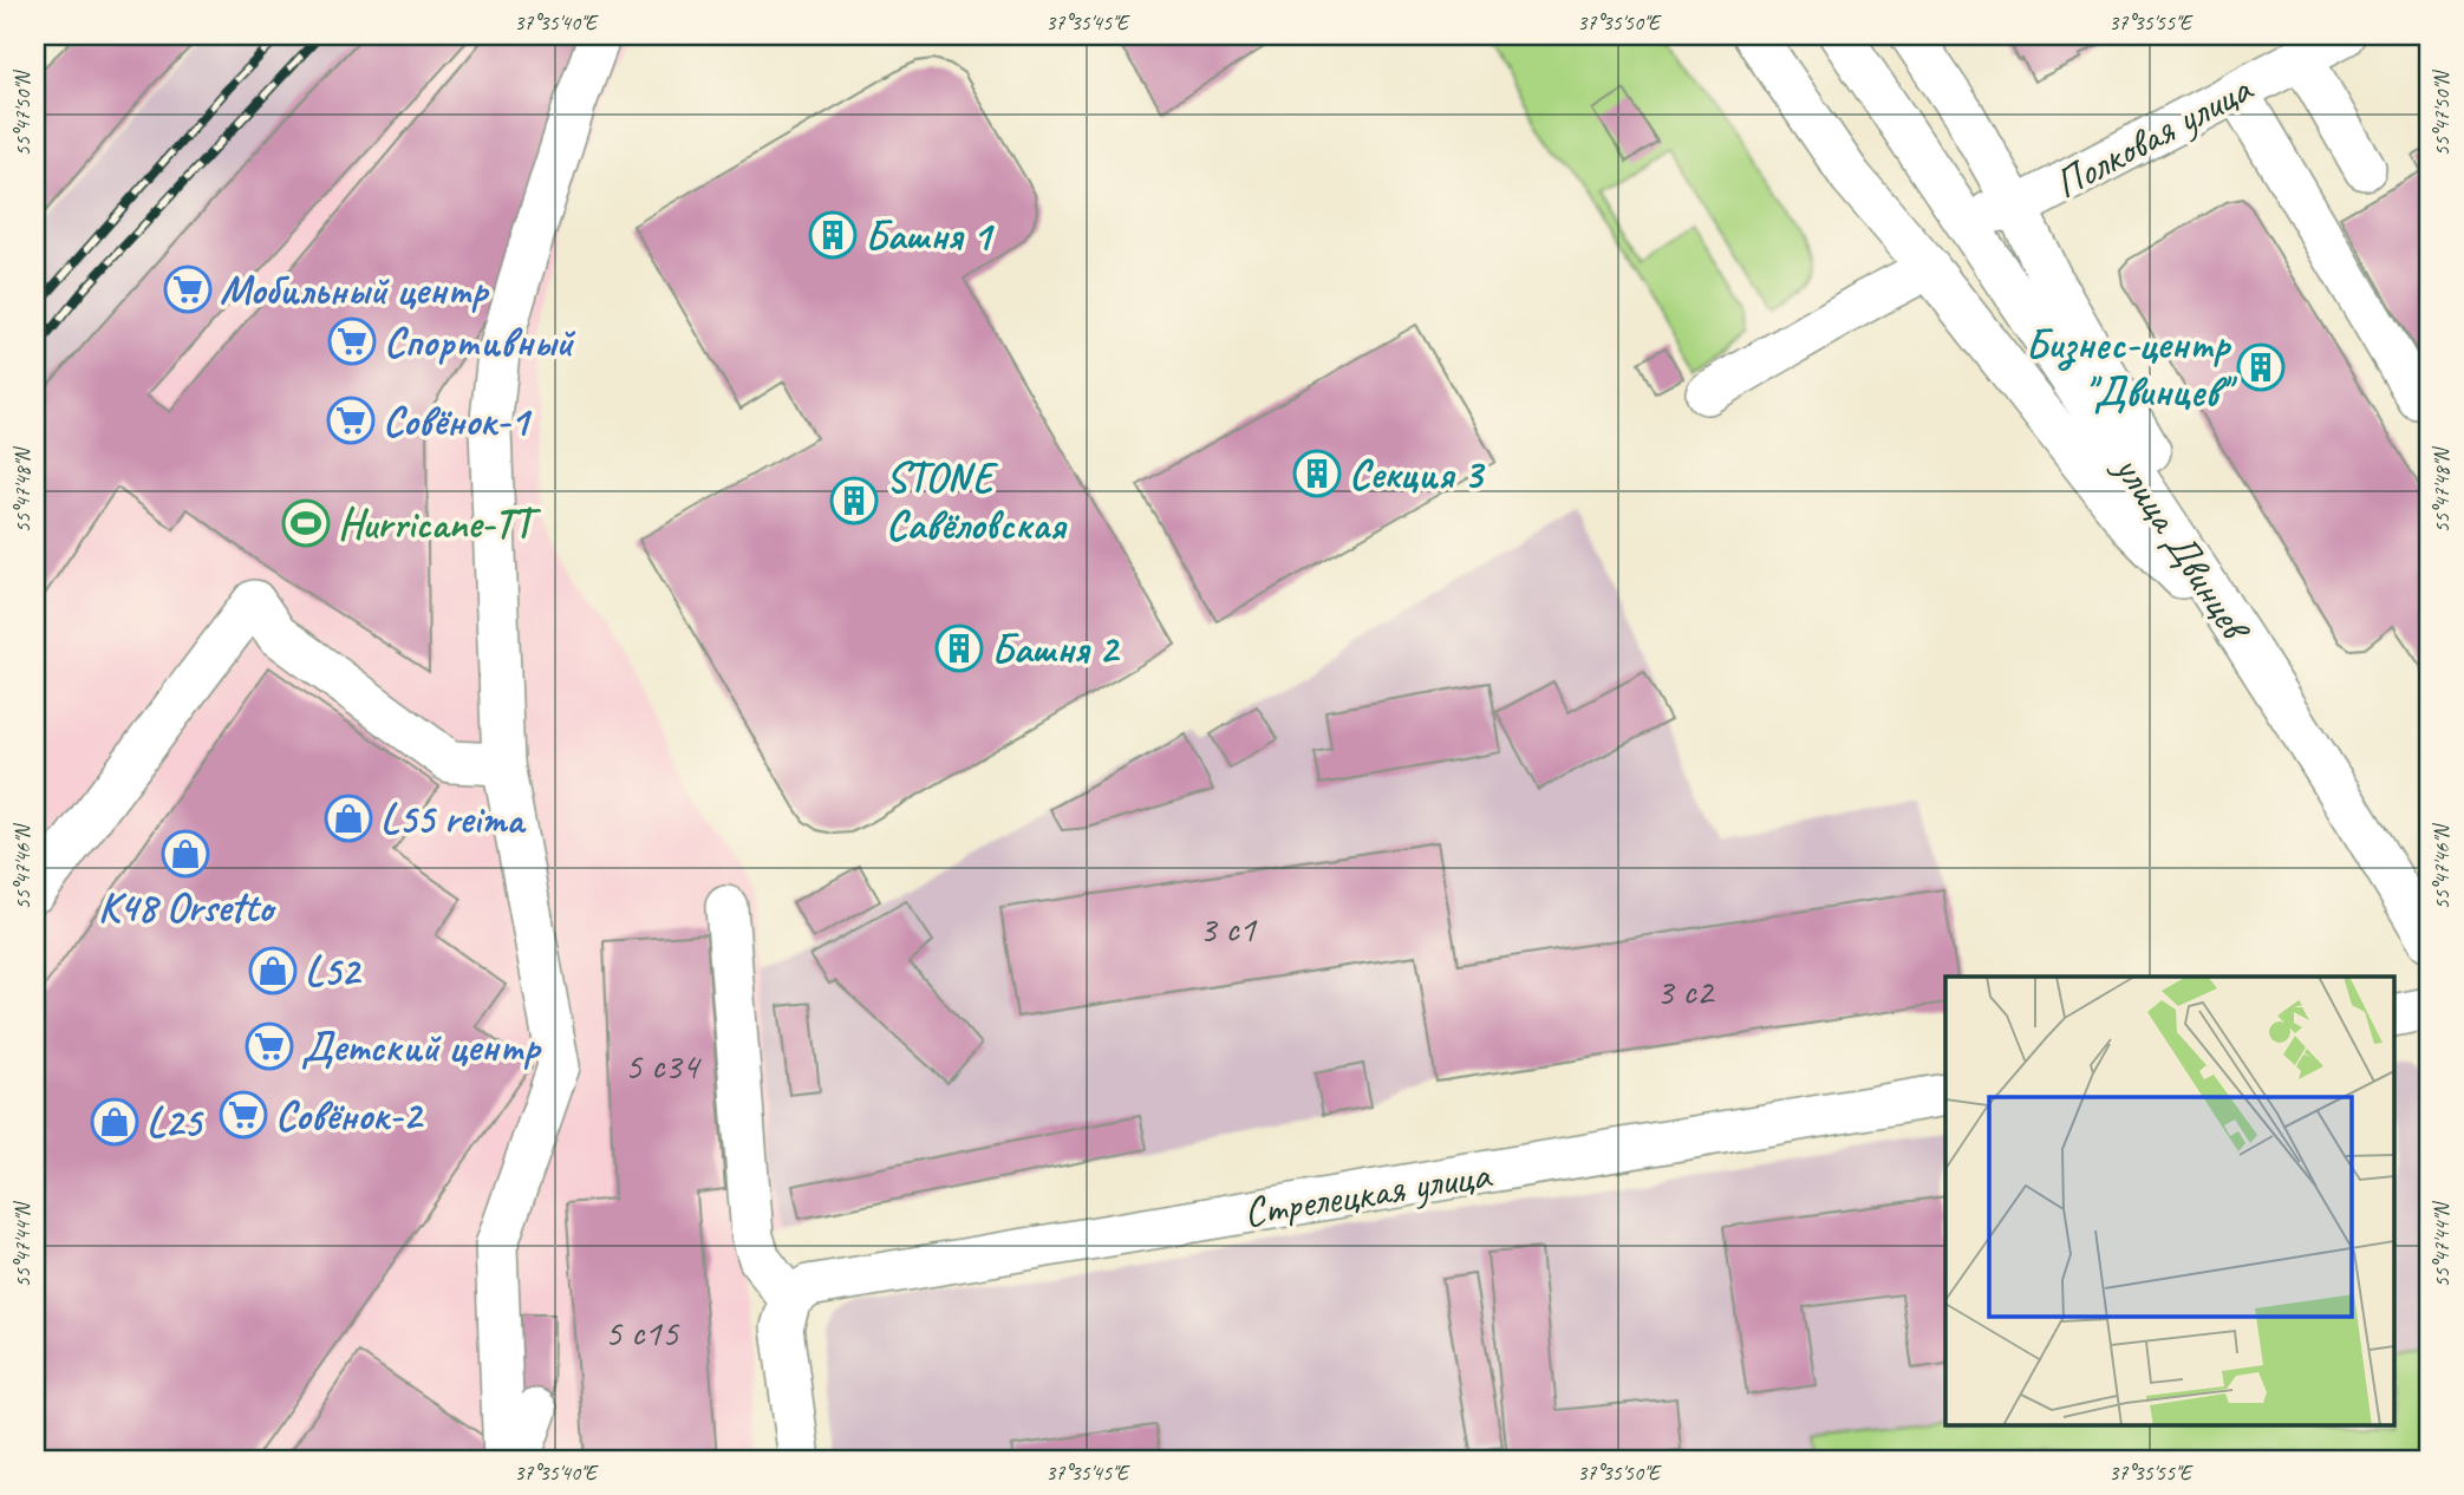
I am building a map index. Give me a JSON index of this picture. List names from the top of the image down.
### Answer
{
  "streets": {
    "street": ["Полковая улица", "улица Двинцев", "Стрелецкая улица"]
  },
  "crossings": [
    ["Полковая улица", "улица Двинцев"]
  ],
  "places": {
    "building": [
      "Башня 1",
      "Бизнес-центр \"Двинцев\"",
      "Секция 3",
      "STONE Савёловская",
      "Башня 2"
    ],
    "supermarket": [
      "Мобильный центр",
      "Спортивный",
      "Совёнок-1",
      "Детский центр",
      "Совёнок-2"
    ],
    "sports": ["Hurricane-TT"],
    "shop": [
      "L55 reima",
      "K48 Orsetto",
      "L52",
      "L25"
    ]
  },
  "house_numbers": [
    "3 с1",
    "3 с2",
    "5 с34",
    "5 с15"
  ],
  "coordinates": [
    "37°35'40\"E",
    "37°35'45\"E",
    "37°35'50\"E",
    "37°35'55\"E",
    "55°47'50\"N",
    "55°47'48\"N",
    "55°47'46\"N",
    "55°47'44\"N"
  ]
}
